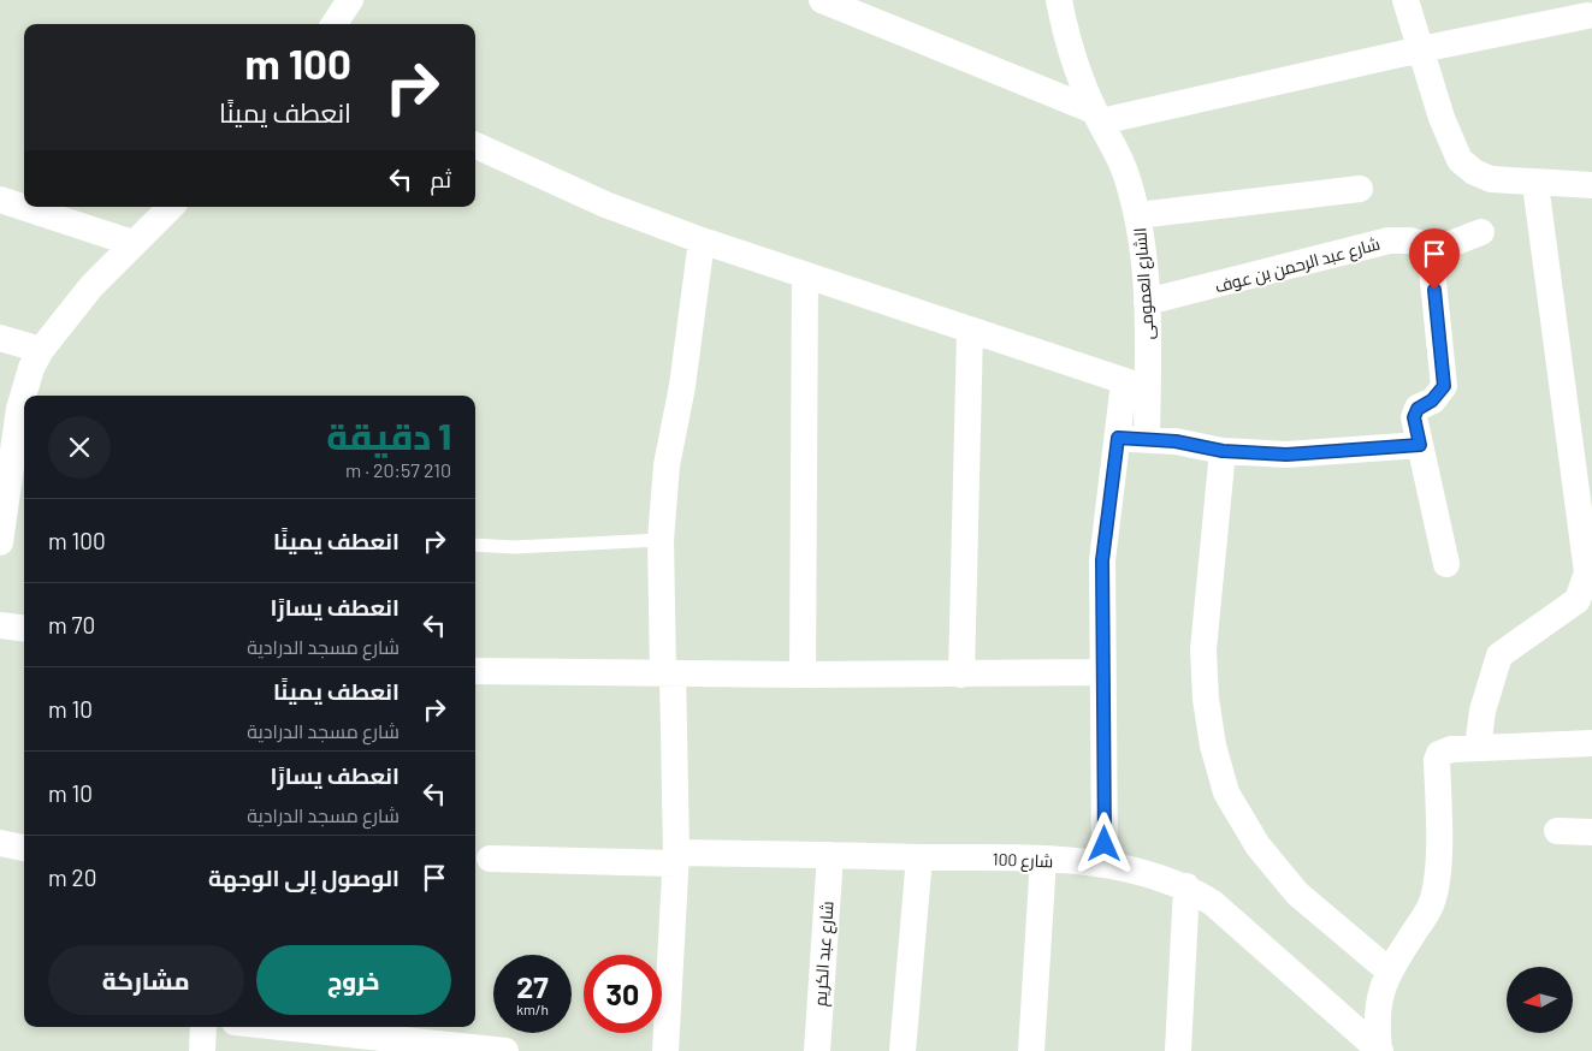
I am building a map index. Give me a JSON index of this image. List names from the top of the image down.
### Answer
{
  "streets": {
    "street": [
      "شارع عبد الرحمن بن عوف",
      "الشارع العمومى",
      "شارع 100",
      "شارع عبد الكريم"
    ]
  },
  "crossings": [
    ["شارع عبد الرحمن بن عوف", "الشارع العمومى"],
    ["شارع 100", "شارع عبد الكريم"]
  ],
  "north": "left",
  "page": {
    "turn": ["100 m", "انعطف يمينًا"],
    "then": "ثم",
    "heading": ["1 دقيقة", "210 m · 20:57"],
    "list": [
      {
        "name": "انعطف يمينًا",
        "value": "100 m"
      },
      {
        "name": "انعطف يسارًا",
        "note": "شارع مسجد الدرادية",
        "value": "70 m"
      },
      {
        "name": "انعطف يمينًا",
        "note": "شارع مسجد الدرادية",
        "value": "10 m"
      },
      {
        "name": "انعطف يسارًا",
        "note": "شارع مسجد الدرادية",
        "value": "10 m"
      },
      {
        "name": "الوصول إلى الوجهة",
        "value": "20 m"
      }
    ],
    "buttons": ["خروج", "مشاركة"],
    "speed": "27 km/h",
    "limit": "30"
  }
}
